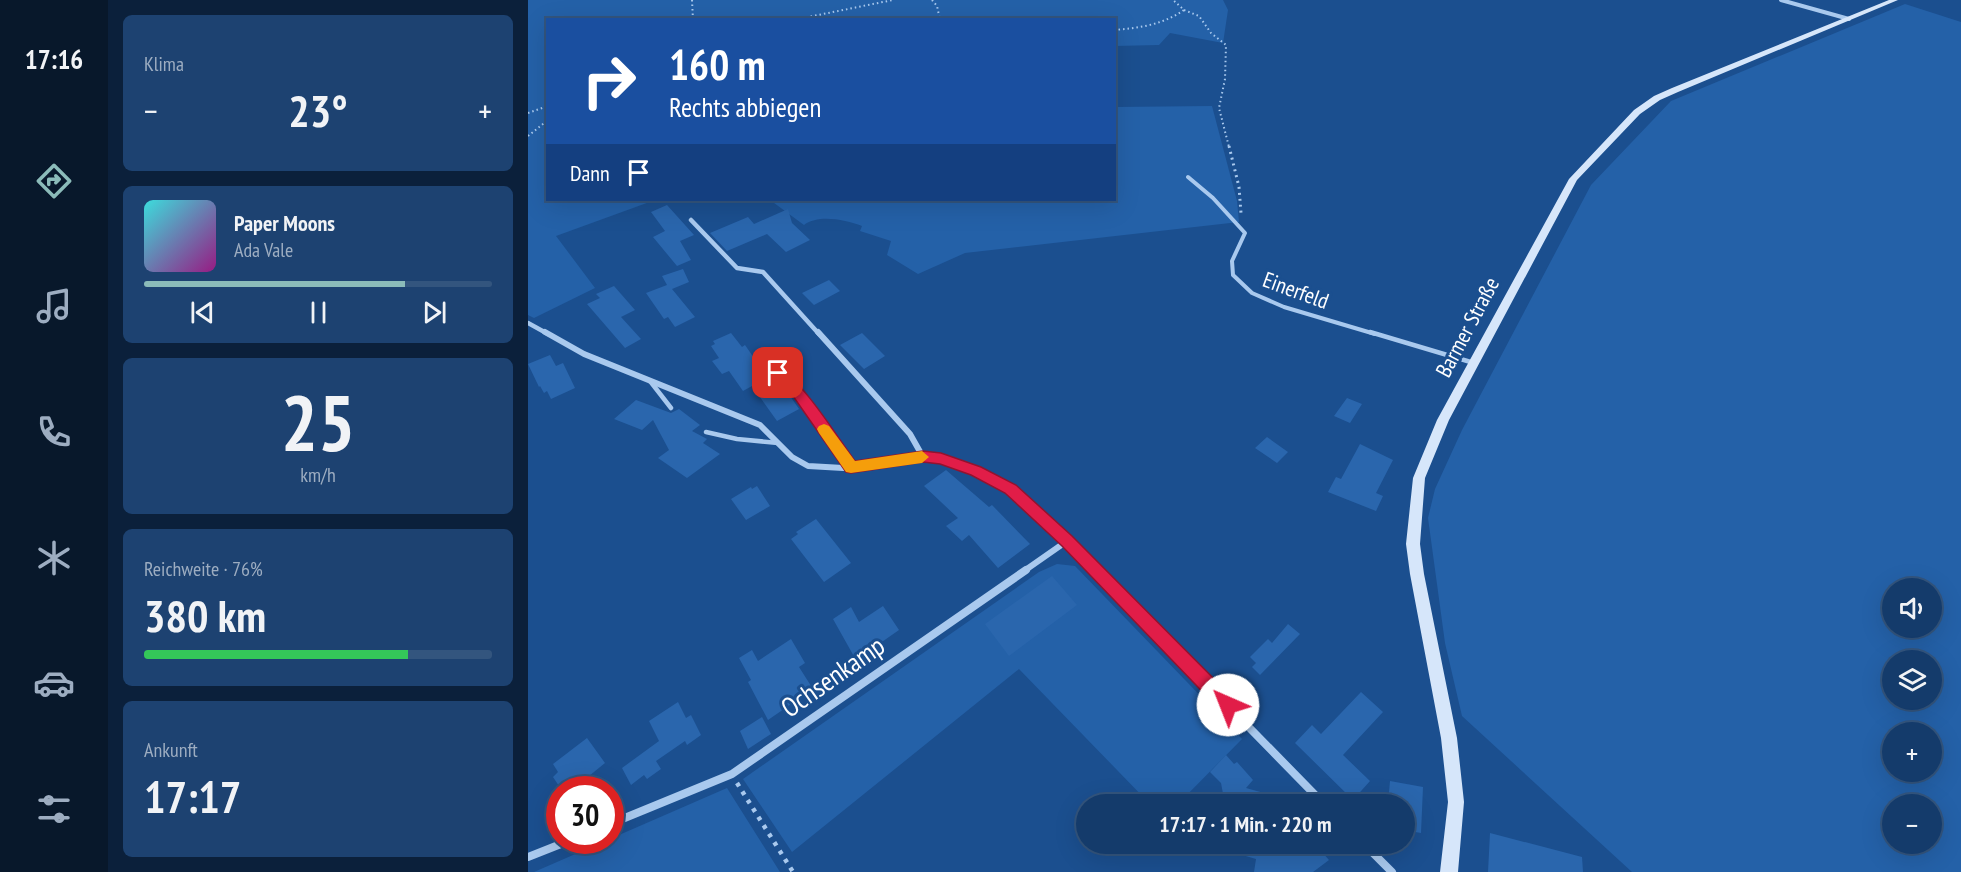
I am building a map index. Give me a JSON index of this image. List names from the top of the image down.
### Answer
{
  "streets": {
    "main road": ["Barmer Straße"],
    "street": ["Ochsenkamp"],
    "lane": ["Einerfeld"]
  },
  "crossings": [
    ["Einerfeld", "Barmer Straße"]
  ],
  "page": {
    "tabs": "17:16",
    "tile": [
      "Klima",
      ["25", "km/h"],
      ["Reichweite · 76%", "380 km"],
      ["Ankunft", "17:17"]
    ],
    "turn": ["160 m", "Rechts abbiegen"],
    "heat": ["−", "23°", "+"],
    "then": "Dann",
    "song": ["Paper Moons", "Ada Vale"],
    "map_buttons": ["+", "−"],
    "limit": "30",
    "trip": "17:17 · 1 Min. · 220 m"
  }
}
